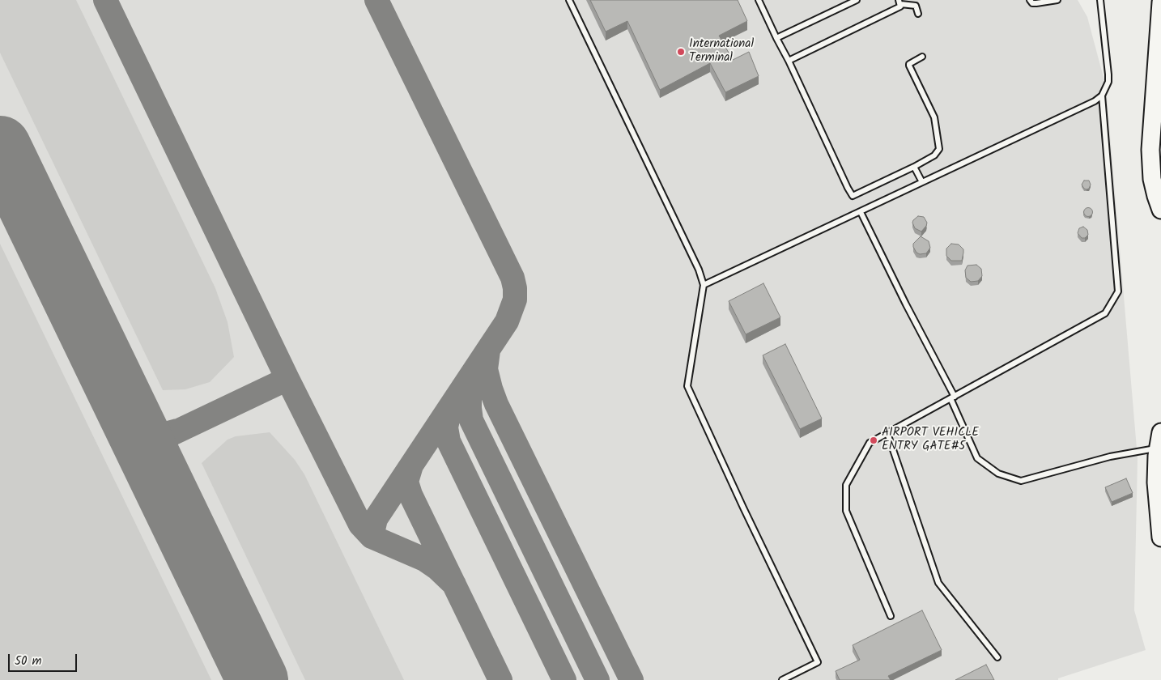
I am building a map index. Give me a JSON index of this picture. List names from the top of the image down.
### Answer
{
  "places": ["International Terminal", "AIRPORT VEHICLE ENTRY GATE#5"],
  "scale_bar": "50 m"
}
